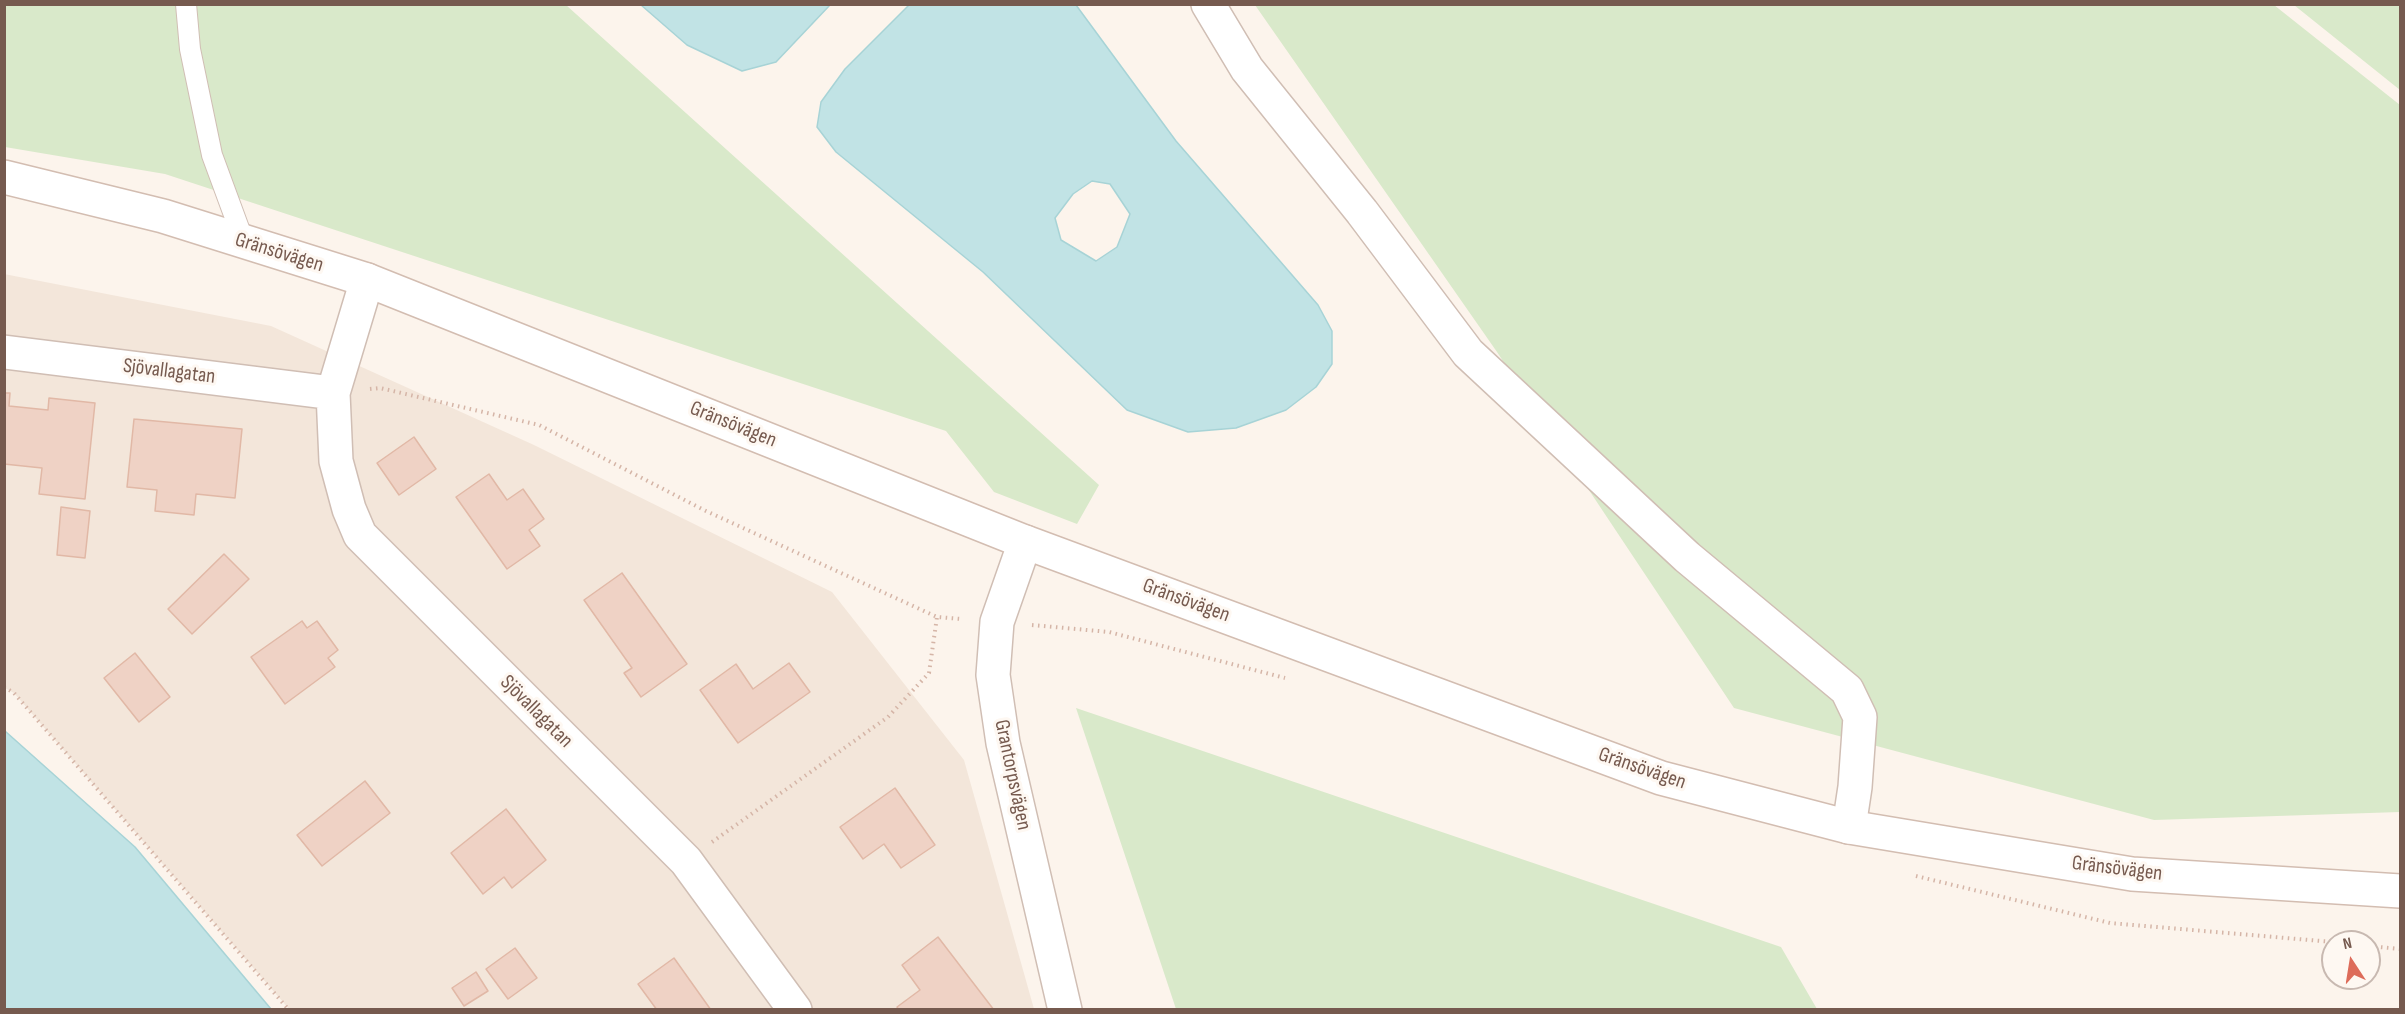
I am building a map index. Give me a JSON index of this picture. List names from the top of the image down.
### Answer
{
  "streets": {
    "street": ["Gränsövägen", "Sjövallagatan", "Grantorpsvägen"]
  },
  "crossings": [
    ["Gränsövägen", "Sjövallagatan"],
    ["Gränsövägen", "Grantorpsvägen"]
  ],
  "north": "top"
}
